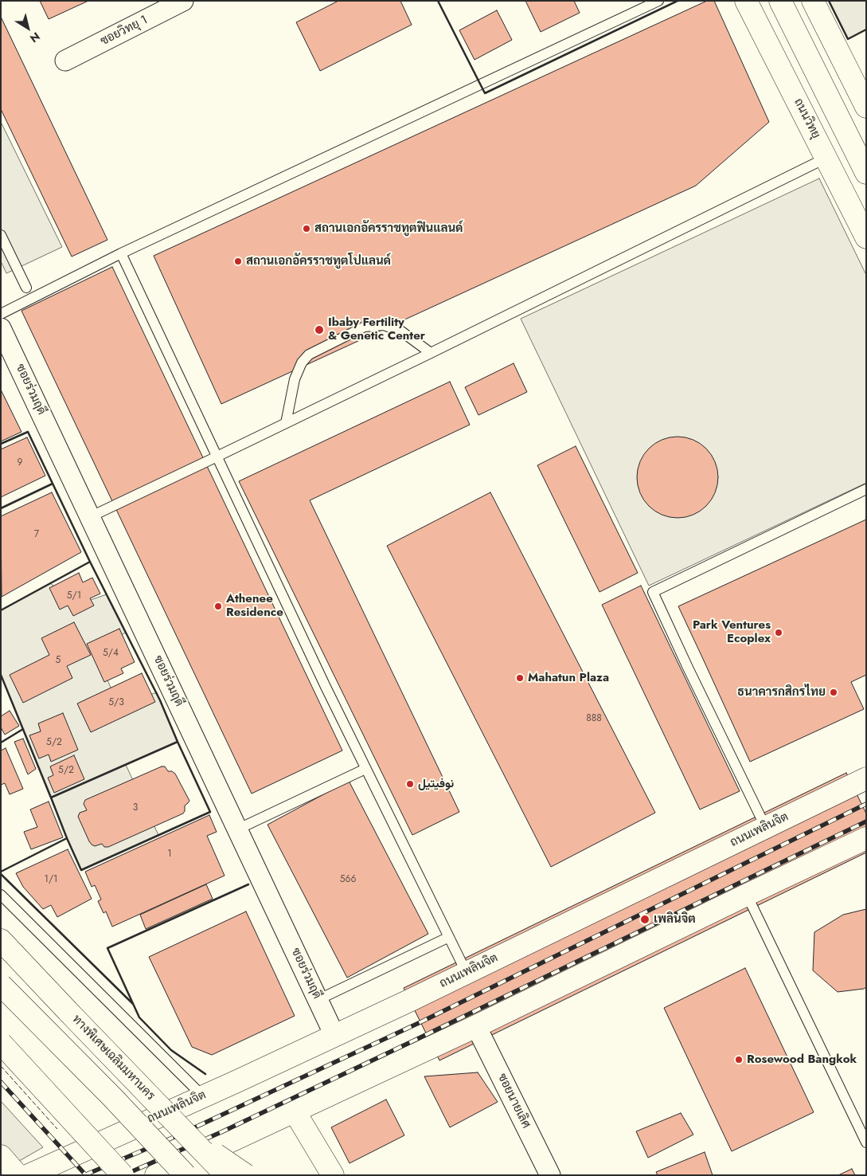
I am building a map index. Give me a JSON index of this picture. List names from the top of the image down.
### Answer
{
  "streets": {
    "main road": ["ถนนวิทยุ", "ถนนเพลินจิต", "ทางพิเศษเฉลิมมหานคร"],
    "street": ["ซอยวิทยุ 1", "ซอยร่วมฤดี", "ซอยนายเลิศ"]
  },
  "crossings": [
    ["ซอยร่วมฤดี", "ถนนเพลินจิต"]
  ],
  "places": [
    "สถานเอกอัครราชทูตฟินแลนด์",
    "สถานเอกอัครราชทูตโปแลนด์",
    "Ibaby Fertility & Genetic Center",
    "Athenee Residence",
    "Park Ventures Ecoplex",
    "Mahatun Plaza",
    "ธนาคารกสิกรไทย",
    "نوفيتيل",
    "เพลินจิต",
    "Rosewood Bangkok"
  ],
  "house_numbers": [
    "9",
    "7",
    "5/1",
    "5/4",
    "5",
    "5/3",
    "888",
    "5/2",
    "5/2",
    "3",
    "1",
    "1/1",
    "566"
  ],
  "north": "bottom right"
}
